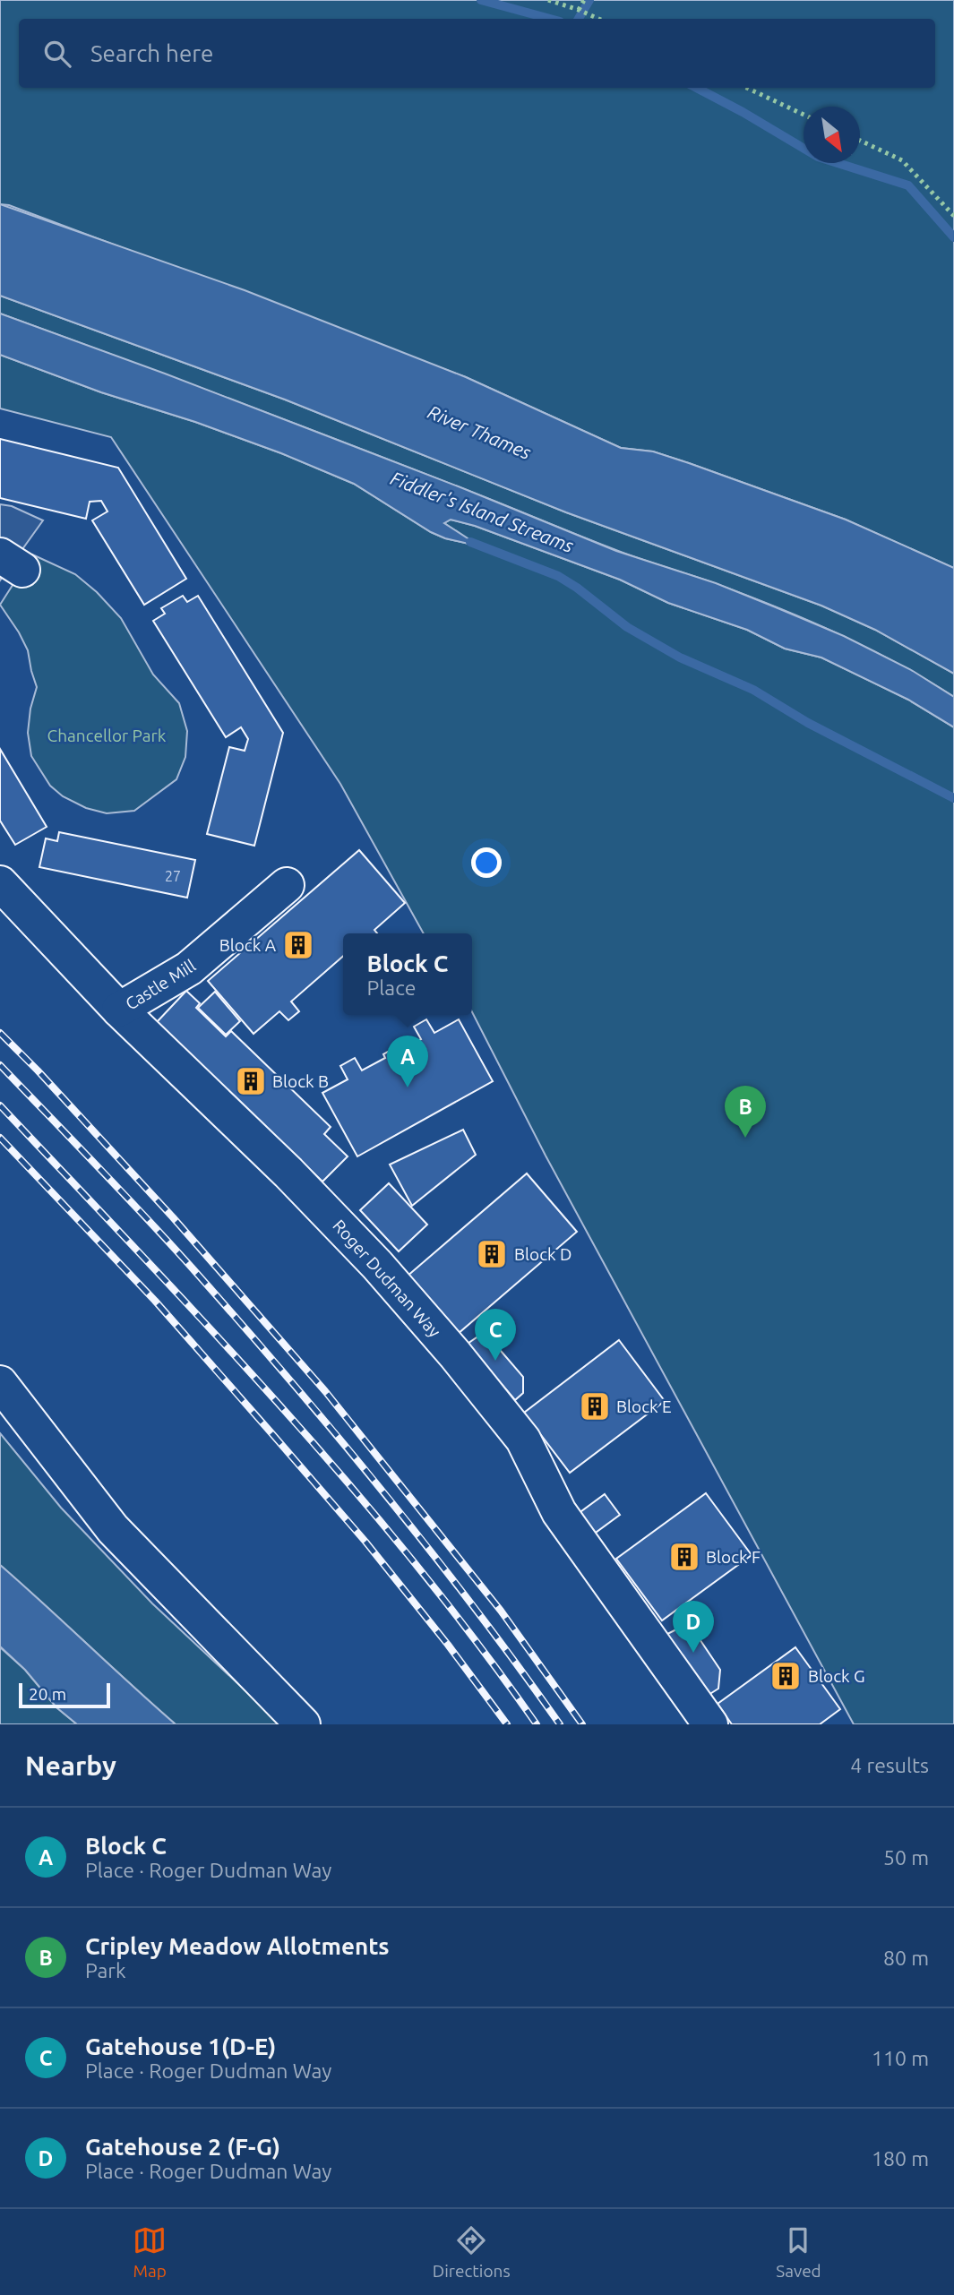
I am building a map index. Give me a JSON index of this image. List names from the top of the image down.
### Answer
{
  "streets": {
    "street": ["Castle Mill", "Roger Dudman Way"]
  },
  "crossings": [
    ["Castle Mill", "Roger Dudman Way"]
  ],
  "water": ["River Thames", "Fiddler's Island Streams"],
  "parks": ["Chancellor Park"],
  "places": {
    "building": [
      "Block A",
      "Block B",
      "Block D",
      "Block E",
      "Block F",
      "Block G"
    ]
  },
  "house_numbers": ["27"],
  "scale_bar": "20 m",
  "north": "bottom right",
  "page": {
    "search": "Search here",
    "popup": ["Block C", "Place"],
    "pins": [
      "A",
      "B",
      "C",
      "D"
    ],
    "scale": "20 m",
    "heading": ["Nearby", "4 results"],
    "list": [
      {
        "mark": "A",
        "name": "Block C",
        "note": "Place · Roger Dudman Way",
        "value": "50 m"
      },
      {
        "mark": "B",
        "name": "Cripley Meadow Allotments",
        "note": "Park",
        "value": "80 m"
      },
      {
        "mark": "C",
        "name": "Gatehouse 1(D-E)",
        "note": "Place · Roger Dudman Way",
        "value": "110 m"
      },
      {
        "mark": "D",
        "name": "Gatehouse 2 (F-G)",
        "note": "Place · Roger Dudman Way",
        "value": "180 m"
      }
    ],
    "nav": ["Map", "Directions", "Saved"]
  }
}
